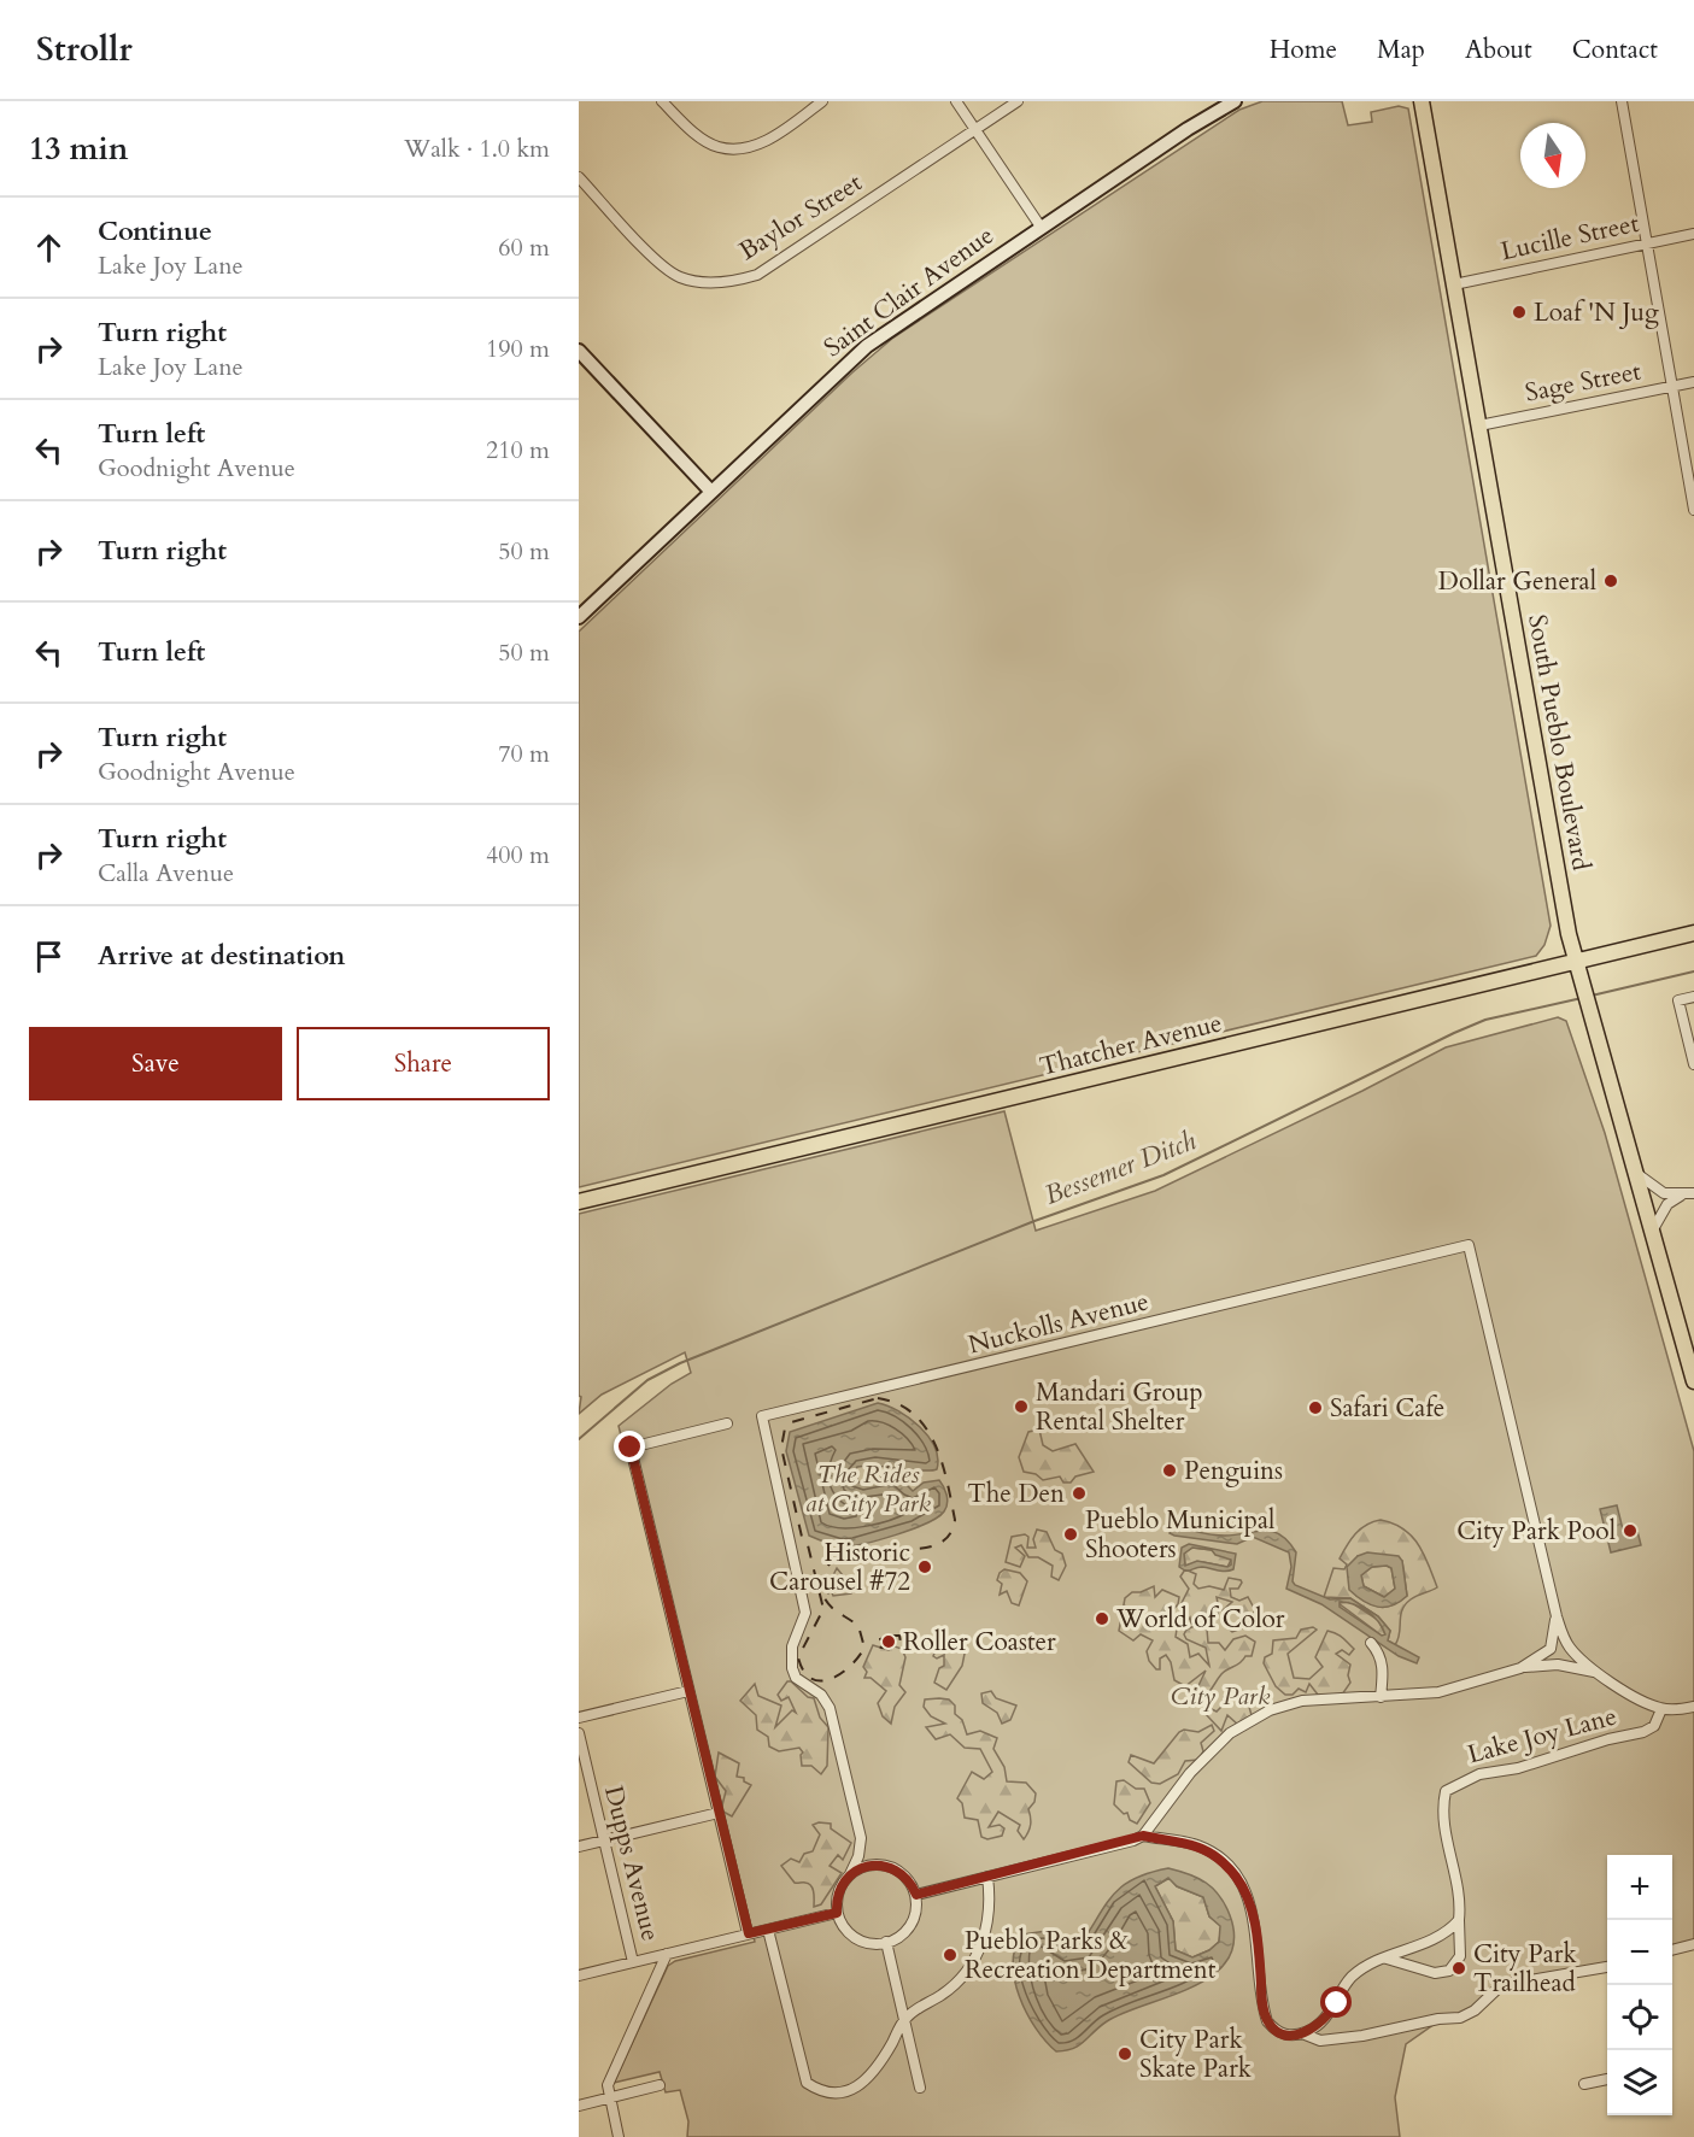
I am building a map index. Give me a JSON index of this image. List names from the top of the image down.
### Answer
{
  "streets": {
    "main road": ["South Pueblo Boulevard", "Thatcher Avenue"],
    "street": [
      "Baylor Street",
      "Lucille Street",
      "Saint Clair Avenue",
      "Sage Street",
      "Nuckolls Avenue",
      "Lake Joy Lane",
      "Dupps Avenue"
    ]
  },
  "crossings": [
    ["Lucille Street", "South Pueblo Boulevard"],
    ["Sage Street", "South Pueblo Boulevard"],
    ["South Pueblo Boulevard", "Thatcher Avenue"]
  ],
  "water": ["Bessemer Ditch"],
  "parks": ["The Rides at City Park", "City Park"],
  "places": [
    "Loaf 'N Jug",
    "Dollar General",
    "Mandari Group Rental Shelter",
    "Safari Cafe",
    "Penguins",
    "The Den",
    "City Park Pool",
    "Pueblo Municipal Shooters",
    "Historic Carousel #72",
    "World of Color",
    "Roller Coaster",
    "Pueblo Parks & Recreation Department",
    "City Park Trailhead",
    "City Park Skate Park"
  ],
  "north": "bottom",
  "page": {
    "header": "Strollr",
    "nav": [
      "Home",
      "Map",
      "About",
      "Contact"
    ],
    "heading": ["13 min", "Walk · 1.0 km"],
    "list": [
      ["Continue", "Lake Joy Lane", "60 m"],
      ["Turn right", "Lake Joy Lane", "190 m"],
      ["Turn left", "Goodnight Avenue", "210 m"],
      ["Turn right", "50 m"],
      ["Turn left", "50 m"],
      ["Turn right", "Goodnight Avenue", "70 m"],
      ["Turn right", "Calla Avenue", "400 m"],
      "Arrive at destination"
    ],
    "buttons": ["Save", "Share"],
    "map_buttons": ["+", "−"]
  }
}
